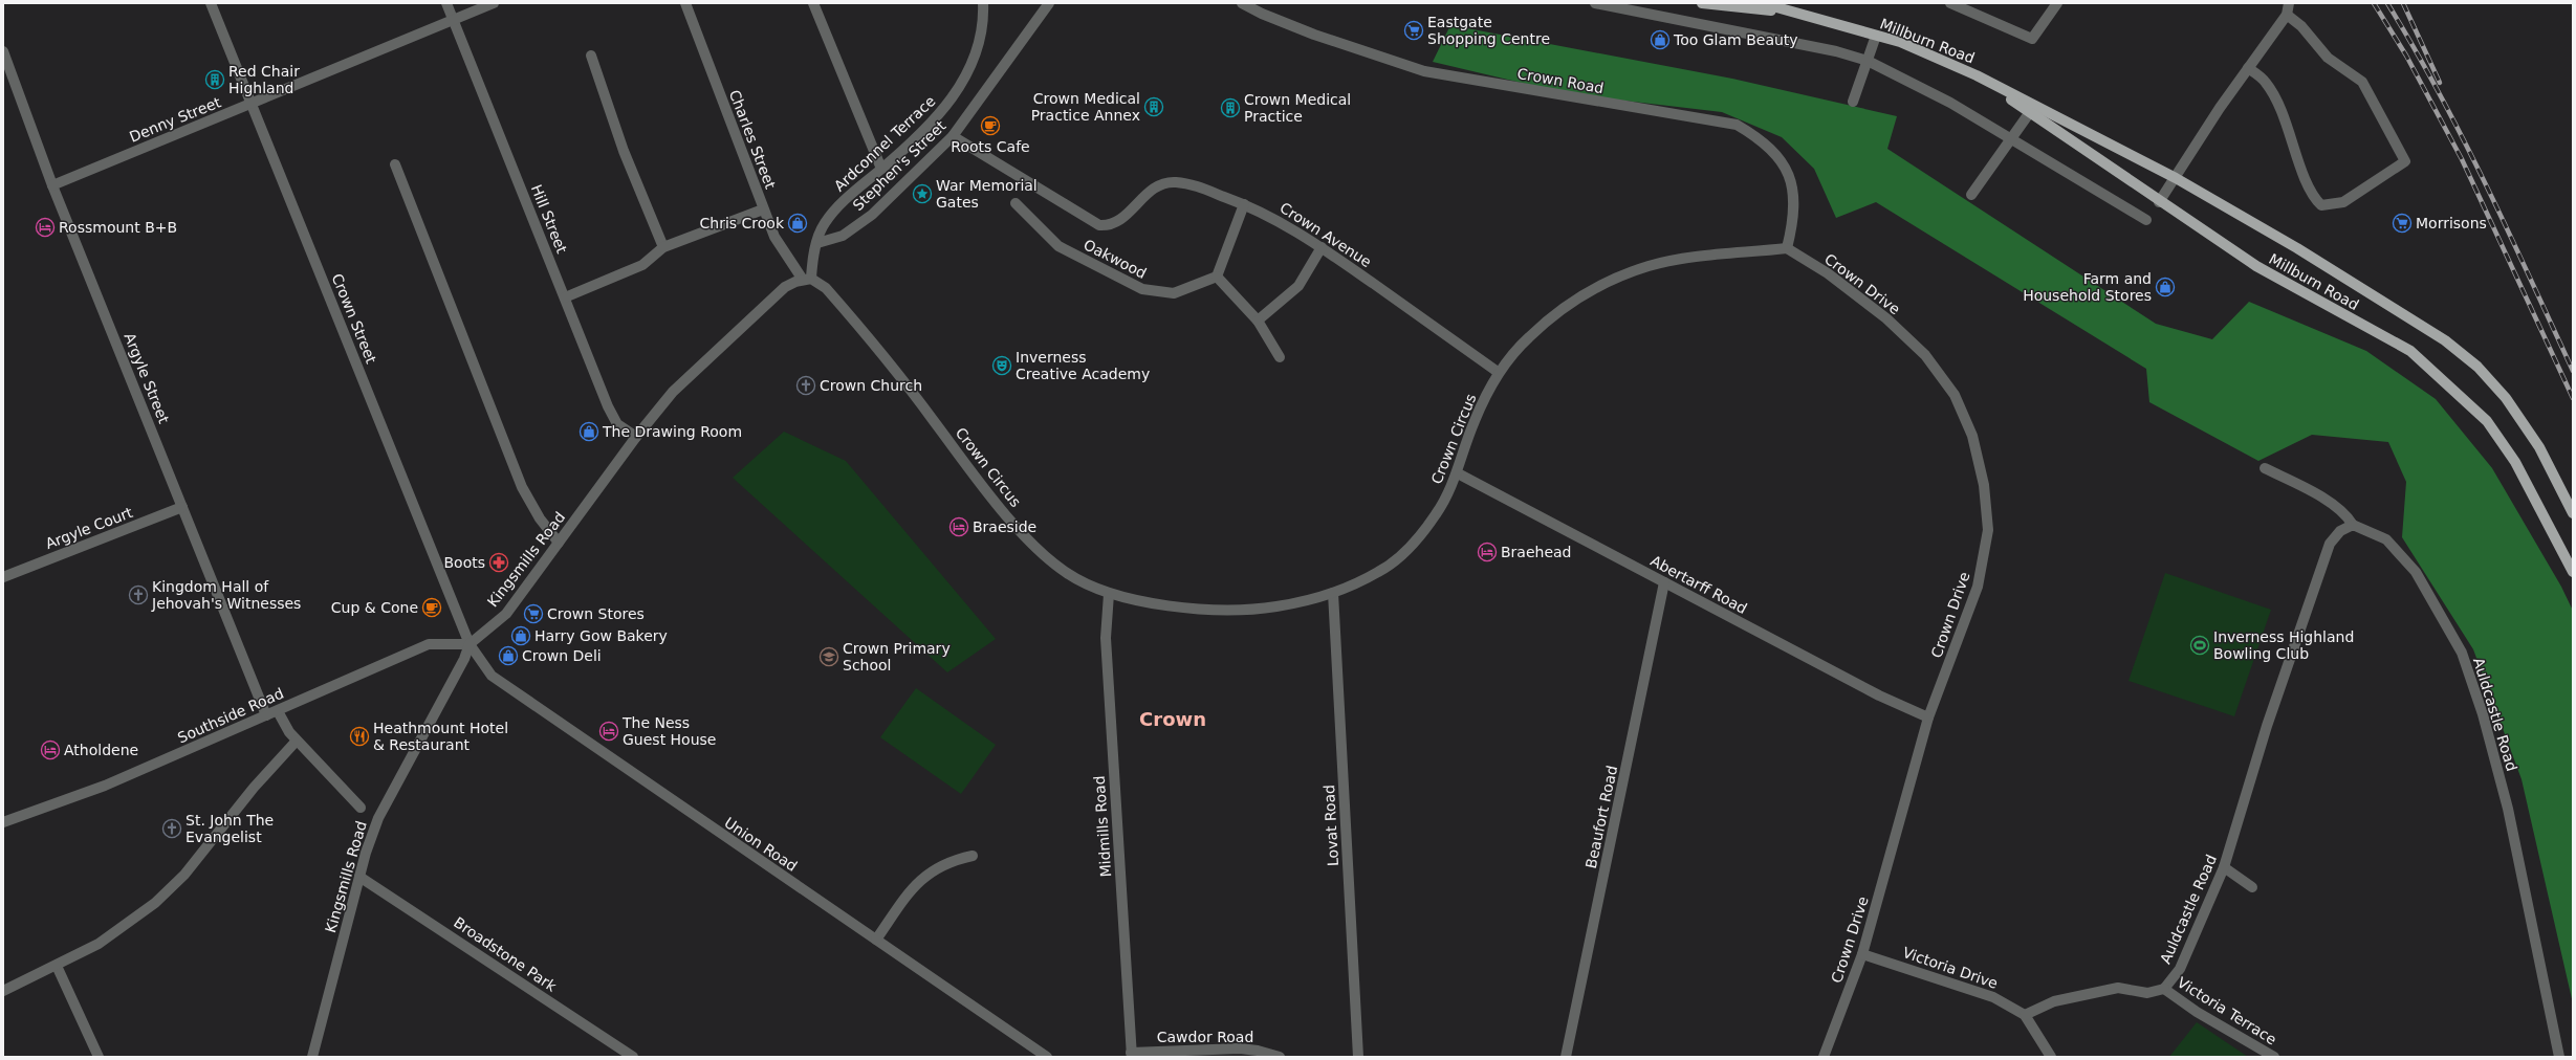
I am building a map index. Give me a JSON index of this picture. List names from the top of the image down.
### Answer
{
  "streets": {
    "main road": ["Millburn Road"],
    "street": [
      "Crown Road",
      "Denny Street",
      "Charles Street",
      "Ardconnel Terrace",
      "Stephen's Street",
      "Hill Street",
      "Crown Avenue",
      "Oakwood",
      "Crown Drive",
      "Crown Street",
      "Argyle Street",
      "Crown Circus",
      "Argyle Court",
      "Kingsmills Road",
      "Abertarff Road",
      "Auldcastle Road",
      "Southside Road",
      "Beaufort Road",
      "Lovat Road",
      "Midmills Road",
      "Union Road",
      "Broadstone Park",
      "Victoria Drive",
      "Victoria Terrace",
      "Cawdor Road"
    ]
  },
  "crossings": [
    ["Crown Road", "Crown Drive"],
    ["Crown Road", "Crown Circus"],
    ["Denny Street", "Hill Street"],
    ["Denny Street", "Crown Street"],
    ["Denny Street", "Argyle Street"],
    ["Charles Street", "Ardconnel Terrace"],
    ["Charles Street", "Crown Circus"],
    ["Charles Street", "Kingsmills Road"],
    ["Ardconnel Terrace", "Stephen's Street"],
    ["Ardconnel Terrace", "Crown Circus"],
    ["Ardconnel Terrace", "Kingsmills Road"],
    ["Stephen's Street", "Crown Avenue"],
    ["Hill Street", "Kingsmills Road"],
    ["Crown Avenue", "Crown Circus"],
    ["Crown Drive", "Crown Circus"],
    ["Crown Drive", "Abertarff Road"],
    ["Crown Drive", "Victoria Drive"],
    ["Crown Street", "Kingsmills Road"],
    ["Crown Street", "Southside Road"],
    ["Crown Street", "Union Road"],
    ["Argyle Street", "Argyle Court"],
    ["Argyle Street", "Southside Road"],
    ["Crown Circus", "Kingsmills Road"],
    ["Crown Circus", "Abertarff Road"],
    ["Crown Circus", "Lovat Road"],
    ["Crown Circus", "Midmills Road"],
    ["Kingsmills Road", "Southside Road"],
    ["Kingsmills Road", "Union Road"],
    ["Kingsmills Road", "Broadstone Park"],
    ["Abertarff Road", "Beaufort Road"],
    ["Auldcastle Road", "Victoria Terrace"],
    ["Southside Road", "Union Road"],
    ["Midmills Road", "Cawdor Road"]
  ],
  "districts": ["Crown"],
  "places": {
    "supermarket": ["Eastgate Shopping Centre", "Morrisons", "Crown Stores"],
    "shop": [
      "Too Glam Beauty",
      "Chris Crook",
      "Farm and Household Stores",
      "The Drawing Room",
      "Harry Gow Bakery",
      "Crown Deli"
    ],
    "building": ["Red Chair Highland", "Crown Medical Practice Annex", "Crown Medical Practice"],
    "cafe": ["Roots Cafe", "Cup & Cone"],
    "place": ["War Memorial Gates"],
    "hotel": [
      "Rossmount B+B",
      "Braeside",
      "Braehead",
      "The Ness Guest House",
      "Atholdene"
    ],
    "theatre": ["Inverness Creative Academy"],
    "church": ["Crown Church", "Kingdom Hall of Jehovah's Witnesses", "St. John The Evangelist"],
    "pharmacy": ["Boots"],
    "sports": ["Inverness Highland Bowling Club"],
    "school or university": ["Crown Primary School"],
    "restaurant": ["Heathmount Hotel & Restaurant"]
  }
}
